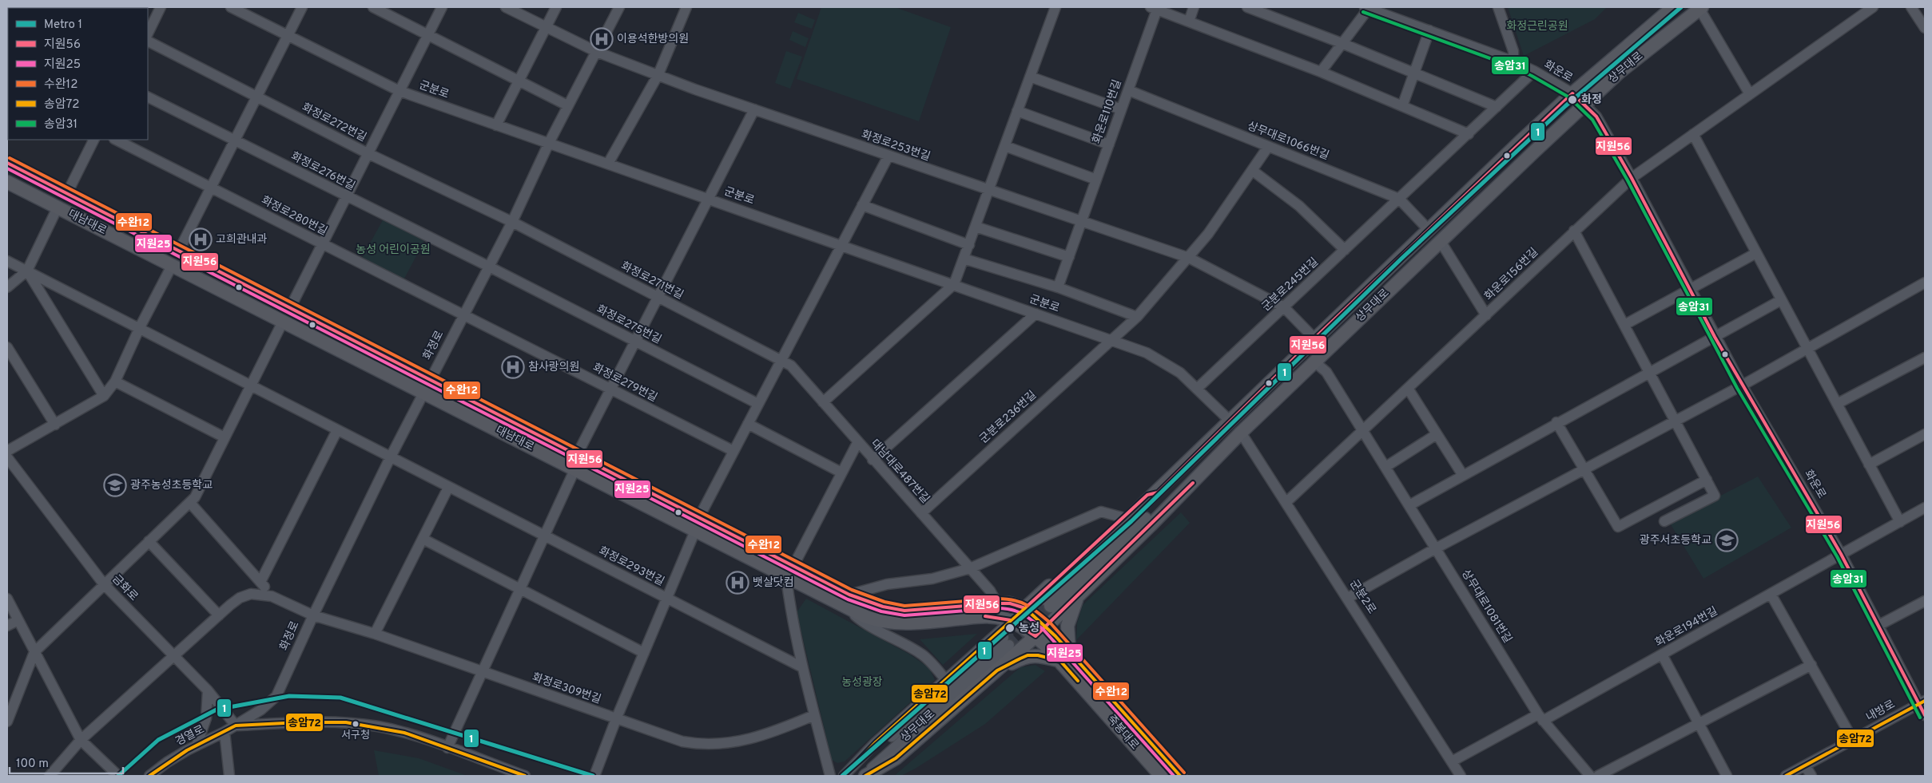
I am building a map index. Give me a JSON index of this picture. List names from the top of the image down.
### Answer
{
  "streets": {
    "main road": ["상무대로", "대남대로", "죽봉대로"],
    "street": [
      "화운로",
      "군분로",
      "화운로110번길",
      "화정로272번길",
      "상무대로1066번길",
      "화정로253번길",
      "화정로276번길",
      "화정로280번길",
      "화운로156번길",
      "화정로271번길",
      "군분로245번길",
      "화정로275번길",
      "화정로",
      "화정로279번길",
      "군분로236번길",
      "대남대로487번길",
      "화정로293번길",
      "금화로",
      "군분2로",
      "상무대로1081번길",
      "화운로194번길",
      "화정로309번길",
      "내방로",
      "경열로"
    ]
  },
  "crossings": [
    ["상무대로", "화운로"],
    ["상무대로", "군분로"],
    ["상무대로", "상무대로1066번길"],
    ["상무대로", "화정로253번길"],
    ["상무대로", "대남대로"],
    ["상무대로", "화운로156번길"],
    ["상무대로", "군분2로"],
    ["상무대로", "상무대로1081번길"],
    ["상무대로", "죽봉대로"],
    ["화운로", "화운로156번길"],
    ["화운로", "군분로245번길"],
    ["화운로", "화운로194번길"],
    ["화운로", "내방로"],
    ["군분로", "군분로245번길"],
    ["군분로", "화정로"],
    ["군분로", "군분로236번길"],
    ["화운로110번길", "상무대로1066번길"],
    ["화운로110번길", "화정로253번길"],
    ["화운로110번길", "군분로245번길"],
    ["화정로272번길", "화정로271번길"],
    ["화정로272번길", "화정로"],
    ["상무대로1066번길", "군분로245번길"],
    ["상무대로1066번길", "군분로236번길"],
    ["화정로253번길", "군분로245번길"],
    ["화정로253번길", "화정로"],
    ["화정로253번길", "군분로236번길"],
    ["화정로276번길", "화정로275번길"],
    ["화정로276번길", "화정로"],
    ["화정로280번길", "화정로"],
    ["화정로280번길", "화정로279번길"],
    ["대남대로", "화정로"],
    ["대남대로", "대남대로487번길"],
    ["대남대로", "죽봉대로"],
    ["화운로156번길", "군분2로"],
    ["화운로156번길", "상무대로1081번길"],
    ["화정로271번길", "화정로"],
    ["화정로271번길", "대남대로487번길"],
    ["화정로275번길", "화정로"],
    ["화정로", "화정로279번길"],
    ["화정로", "화정로293번길"],
    ["화정로", "금화로"],
    ["화정로", "화정로309번길"],
    ["화정로", "경열로"],
    ["군분로236번길", "대남대로487번길"],
    ["금화로", "경열로"],
    ["군분2로", "화운로194번길"],
    ["상무대로1081번길", "화운로194번길"]
  ],
  "parks": ["화정근린공원", "농성 어린이공원", "농성광장"],
  "places": {
    "hospital": [
      "이용석한방의원",
      "고희관내과",
      "참사랑의원",
      "뱃살닷컴"
    ],
    "other": ["화정", "농성", "서구청"],
    "school or university": ["광주농성초등학교", "광주서초등학교"]
  },
  "lines": [
    "metro line 1",
    "transit line 송암31",
    "transit line 지원56",
    "transit line 수완12",
    "transit line 지원25",
    "transit line 송암72"
  ],
  "legend": [
    "Metro 1",
    "지원56",
    "지원25",
    "수완12",
    "송암72",
    "송암31"
  ],
  "scale_bar": "100 m"
}
